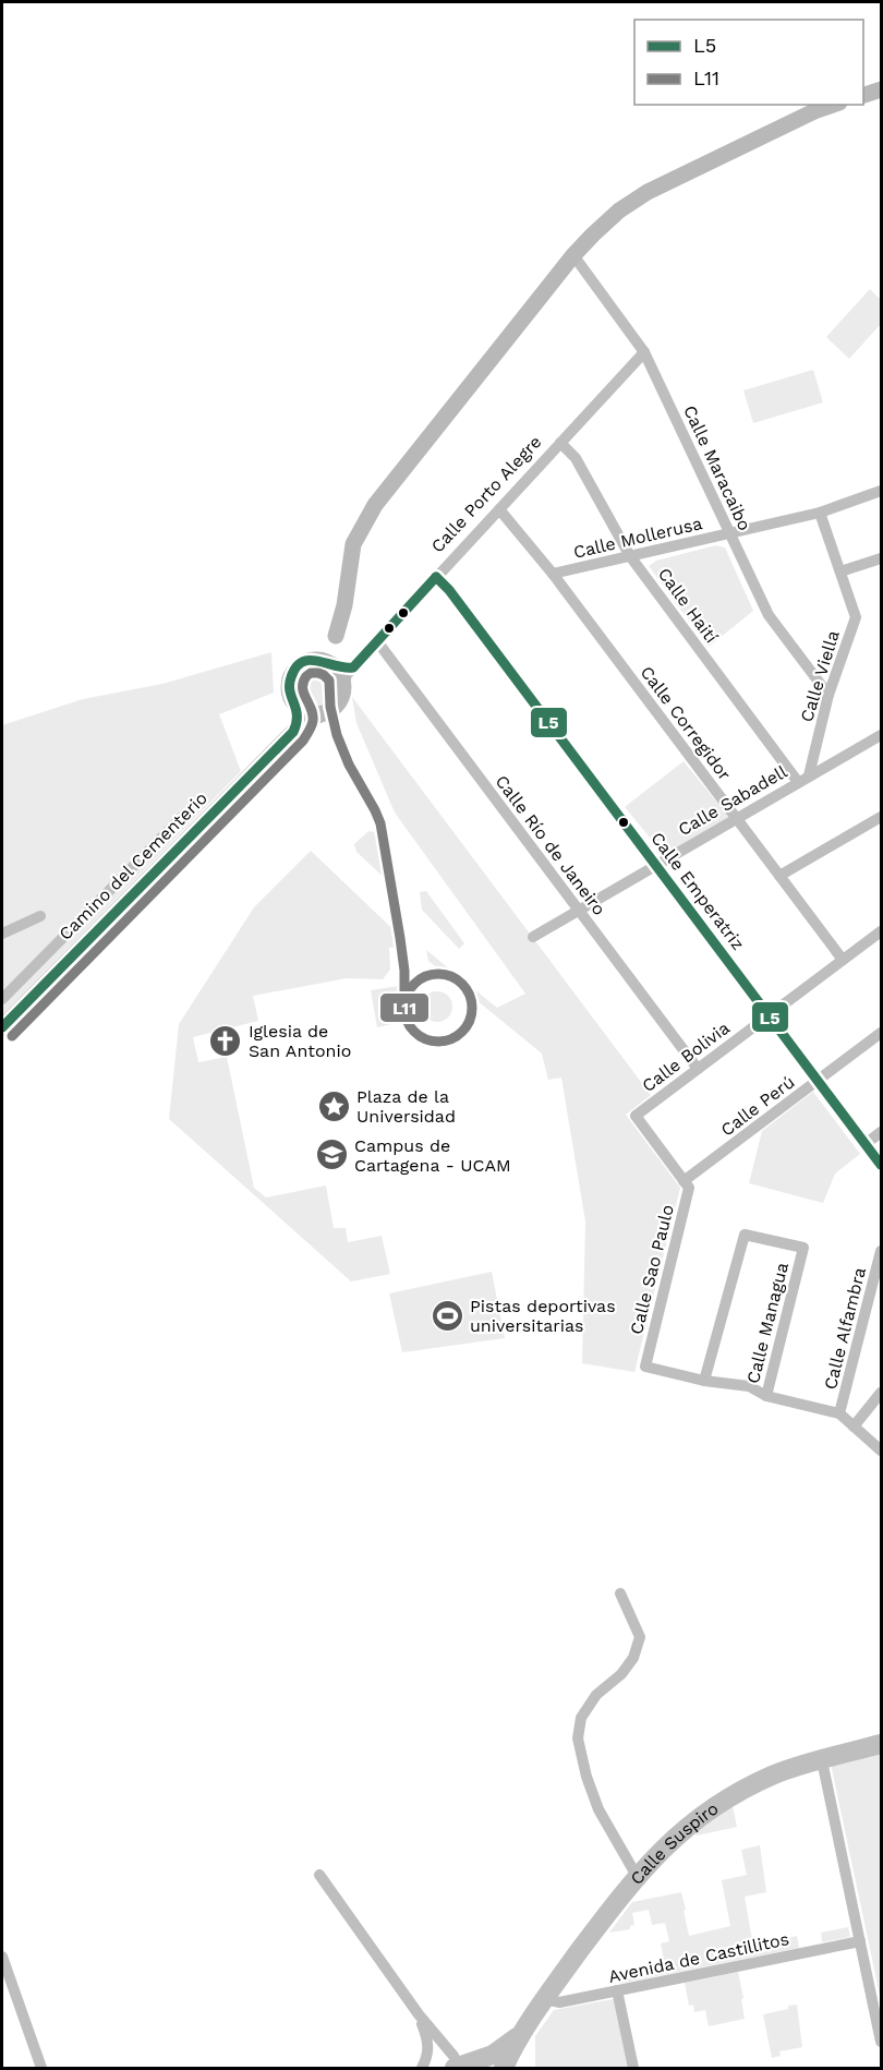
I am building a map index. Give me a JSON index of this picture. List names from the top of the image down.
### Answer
{
  "streets": {
    "main road": ["Calle Suspiro"],
    "street": [
      "Calle Maracaibo",
      "Calle Porto Alegre",
      "Calle Mollerusa",
      "Calle Haití",
      "Calle Viella",
      "Calle Corregidor",
      "Calle Sabadell",
      "Calle Río de Janeiro",
      "Camino del Cementerio",
      "Calle Emperatriz",
      "Calle Bolivia",
      "Calle Perú",
      "Calle Sao Paulo",
      "Calle Managua",
      "Calle Alfambra",
      "Avenida de Castillitos"
    ]
  },
  "crossings": [
    ["Calle Maracaibo", "Calle Porto Alegre"],
    ["Calle Maracaibo", "Calle Mollerusa"],
    ["Calle Maracaibo", "Calle Viella"],
    ["Calle Porto Alegre", "Calle Haití"],
    ["Calle Porto Alegre", "Calle Corregidor"],
    ["Calle Porto Alegre", "Calle Río de Janeiro"],
    ["Calle Porto Alegre", "Camino del Cementerio"],
    ["Calle Porto Alegre", "Calle Emperatriz"],
    ["Calle Mollerusa", "Calle Haití"],
    ["Calle Mollerusa", "Calle Viella"],
    ["Calle Mollerusa", "Calle Corregidor"],
    ["Calle Haití", "Calle Sabadell"],
    ["Calle Viella", "Calle Sabadell"],
    ["Calle Corregidor", "Calle Sabadell"],
    ["Calle Corregidor", "Calle Bolivia"],
    ["Calle Sabadell", "Calle Río de Janeiro"],
    ["Calle Sabadell", "Calle Emperatriz"],
    ["Calle Río de Janeiro", "Calle Bolivia"],
    ["Calle Emperatriz", "Calle Bolivia"],
    ["Calle Emperatriz", "Calle Perú"],
    ["Calle Bolivia", "Calle Perú"],
    ["Calle Bolivia", "Calle Sao Paulo"],
    ["Calle Perú", "Calle Sao Paulo"],
    ["Calle Sao Paulo", "Calle Managua"],
    ["Calle Suspiro", "Avenida de Castillitos"]
  ],
  "places": {
    "church": ["Iglesia de San Antonio"],
    "place": ["Plaza de la Universidad"],
    "school or university": ["Campus de Cartagena - UCAM"],
    "sports": ["Pistas deportivas universitarias"]
  },
  "lines": ["transit line L5", "transit line L11"],
  "legend": ["L5", "L11"]
}
